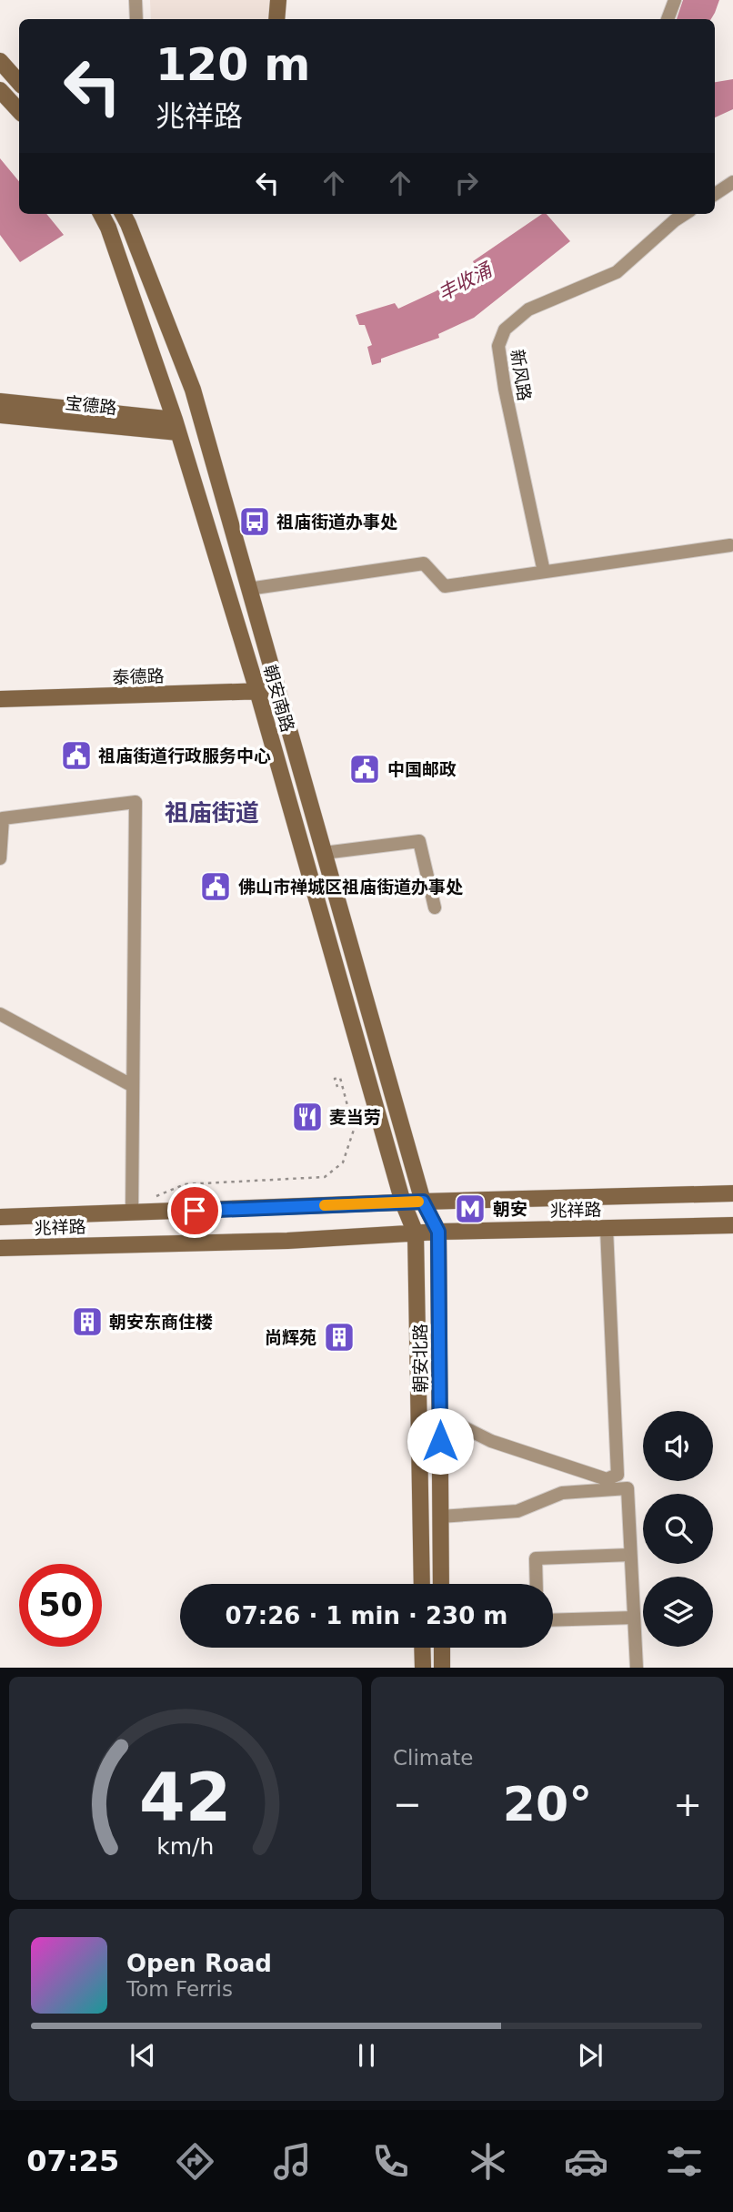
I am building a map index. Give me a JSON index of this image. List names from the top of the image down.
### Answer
{
  "streets": {
    "main road": [
      "宝德路",
      "泰德路",
      "朝安南路",
      "兆祥路",
      "朝安北路"
    ],
    "street": ["新风路"]
  },
  "crossings": [
    ["宝德路", "朝安南路"],
    ["泰德路", "朝安南路"],
    ["朝安南路", "兆祥路"],
    ["朝安南路", "朝安北路"],
    ["兆祥路", "朝安北路"]
  ],
  "districts": ["祖庙街道"],
  "water": ["丰收涌"],
  "places": {
    "bus stop": ["祖庙街道办事处"],
    "public building": ["祖庙街道行政服务中心", "中国邮政", "佛山市禅城区祖庙街道办事处"],
    "restaurant": ["麦当劳"],
    "metro station": ["朝安"],
    "building": ["朝安东商住楼", "尚辉苑"]
  },
  "page": {
    "turn": ["120 m", "兆祥路"],
    "limit": "50",
    "trip": "07:26 · 1 min · 230 m",
    "tile": "Climate",
    "heat": ["−", "20°", "+"],
    "song": ["Open Road", "Tom Ferris"],
    "tabs": "07:25",
    "gauge": ["42", "km/h"]
  }
}
